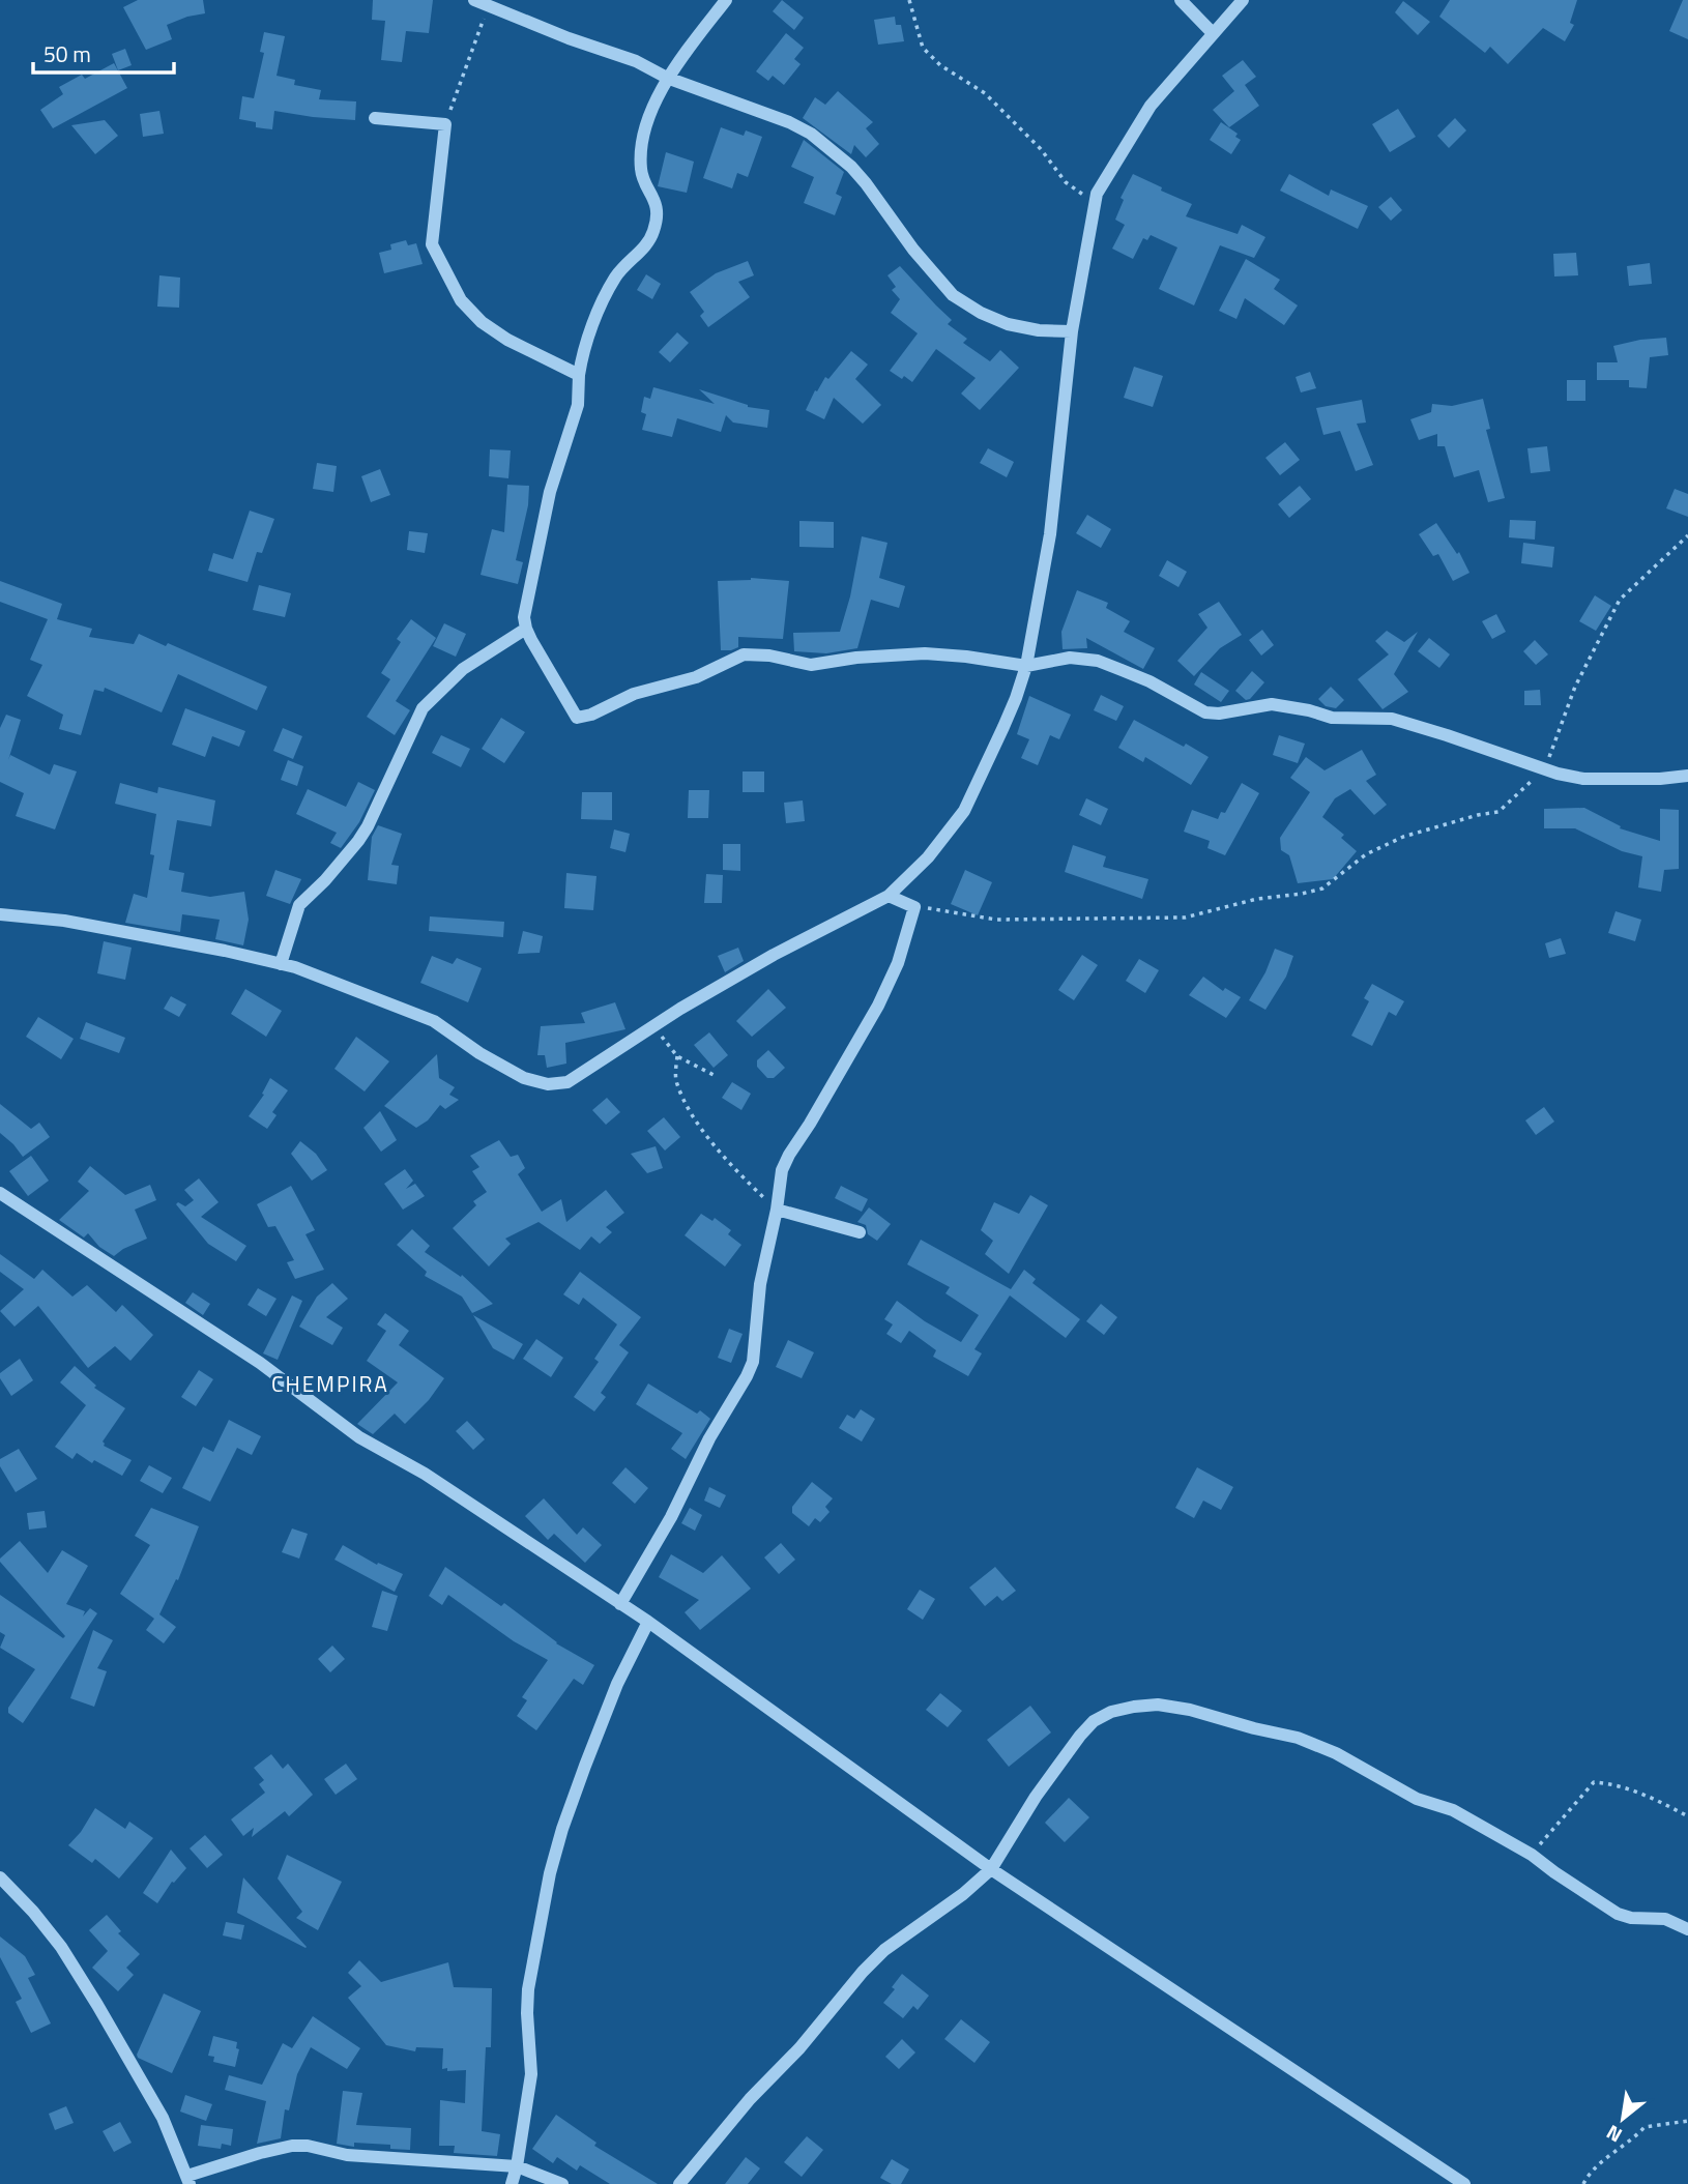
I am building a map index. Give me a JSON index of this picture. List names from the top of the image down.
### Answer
{
  "districts": ["CHEMPIRA"],
  "scale_bar": "50 m",
  "north": "bottom left"
}
